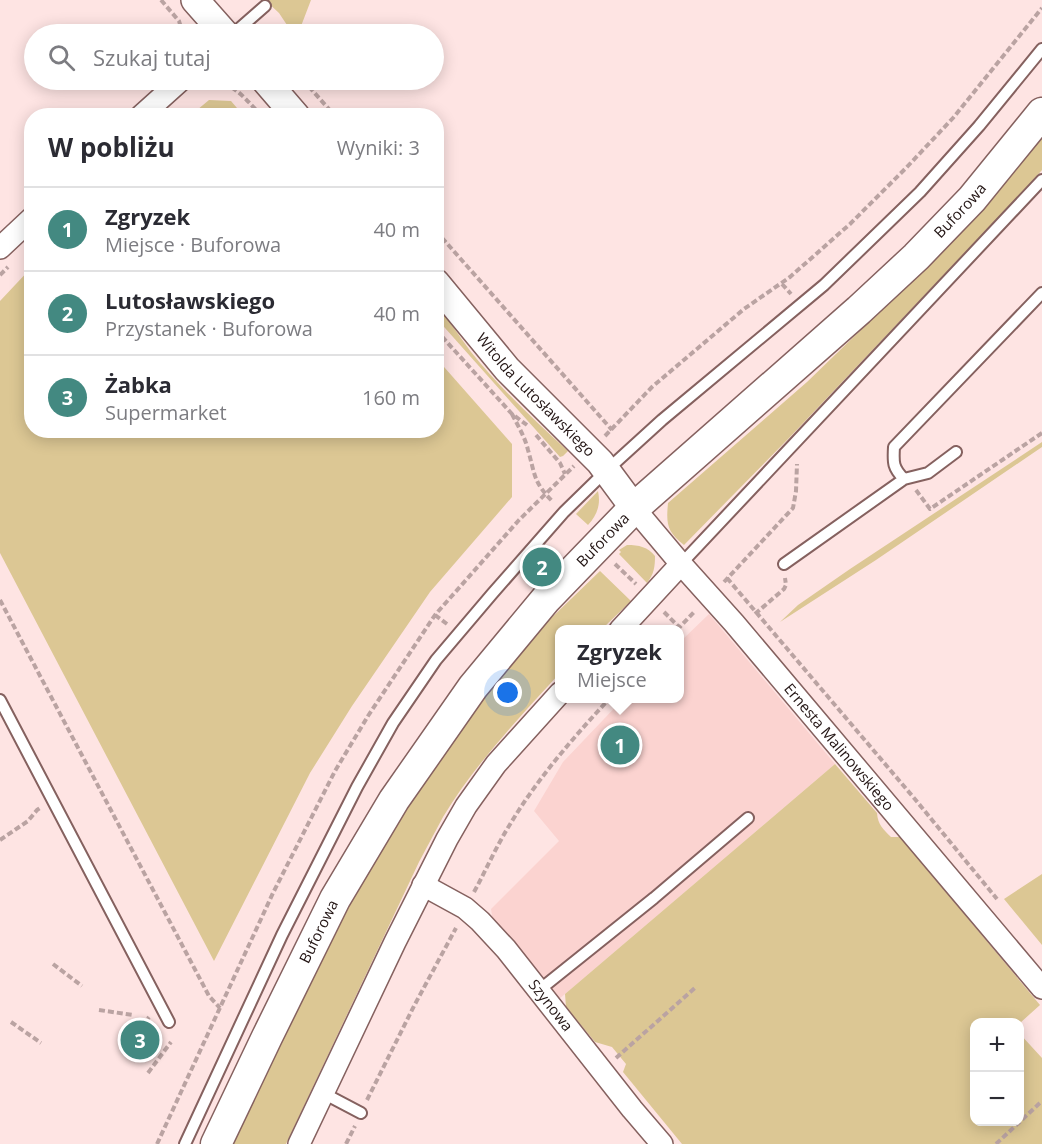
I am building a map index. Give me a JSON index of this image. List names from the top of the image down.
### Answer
{
  "streets": {
    "main road": ["Buforowa"],
    "street": ["Witolda Lutosławskiego", "Ernesta Malinowskiego", "Szynowa"]
  },
  "crossings": [
    ["Buforowa", "Witolda Lutosławskiego"],
    ["Buforowa", "Ernesta Malinowskiego"],
    ["Witolda Lutosławskiego", "Ernesta Malinowskiego"]
  ],
  "page": {
    "search": "Szukaj tutaj",
    "heading": ["W pobliżu", "Wyniki: 3"],
    "list": [
      {
        "mark": "1",
        "name": "Zgryzek",
        "note": "Miejsce · Buforowa",
        "value": "40 m"
      },
      {
        "mark": "2",
        "name": "Lutosławskiego",
        "note": "Przystanek · Buforowa",
        "value": "40 m"
      },
      {
        "mark": "3",
        "name": "Żabka",
        "note": "Supermarket",
        "value": "160 m"
      }
    ],
    "pins": ["2", "1", "3"],
    "popup": ["Zgryzek", "Miejsce"],
    "map_buttons": ["+", "−"]
  }
}
